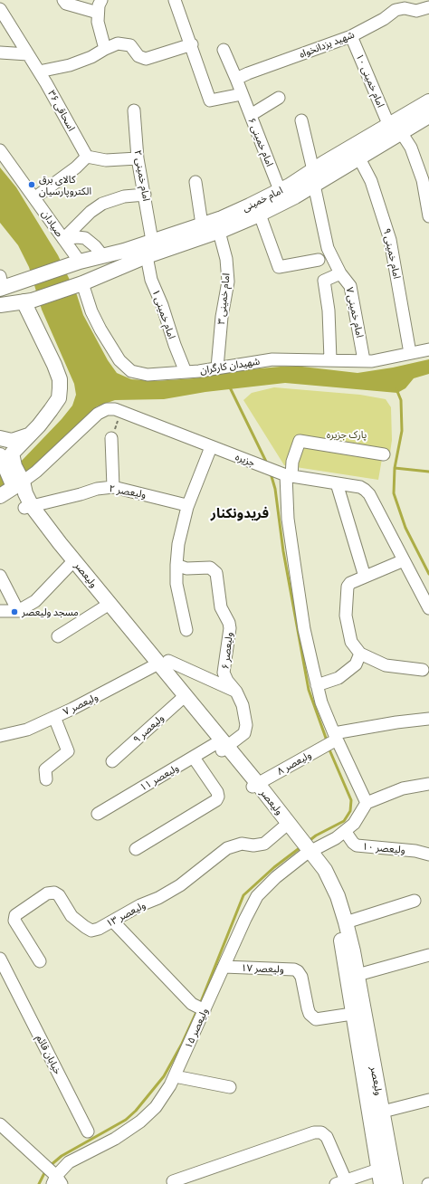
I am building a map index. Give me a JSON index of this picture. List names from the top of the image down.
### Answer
{
  "streets": {
    "main road": ["امام خمینی", "ولیعصر"],
    "street": [
      "شهید یزدانخواه",
      "امام خمینی ۱۰",
      "اسحاقی ۳۶",
      "امام خمینی ۶",
      "امام خمینی ۲",
      "صیادان",
      "امام خمینی ۹",
      "امام خمینی ۳",
      "امام خمینی ۷",
      "امام خمینی ۱",
      "شهیدان کارگران",
      "جزیره",
      "ولیعصر ۲",
      "ولیعصر ۶",
      "ولیعصر ۷",
      "ولیعصر ۹",
      "ولیعصر ۸",
      "ولیعصر ۱۱",
      "ولیعصر ۱۰",
      "ولیعصر ۱۳",
      "ولیعصر ۱۷",
      "ولیعصر ۱۵",
      "خیابان قائم"
    ]
  },
  "crossings": [
    ["شهید یزدانخواه", "امام خمینی ۱۰"],
    ["امام خمینی ۱۰", "امام خمینی"],
    ["امام خمینی ۶", "امام خمینی"],
    ["امام خمینی ۲", "امام خمینی"],
    ["امام خمینی", "صیادان"],
    ["امام خمینی", "امام خمینی ۹"],
    ["امام خمینی", "امام خمینی ۳"],
    ["امام خمینی", "امام خمینی ۷"],
    ["امام خمینی", "امام خمینی ۱"],
    ["امام خمینی", "شهیدان کارگران"],
    ["امام خمینی ۹", "شهیدان کارگران"],
    ["امام خمینی ۳", "شهیدان کارگران"],
    ["امام خمینی ۷", "شهیدان کارگران"],
    ["امام خمینی ۱", "شهیدان کارگران"],
    ["جزیره", "ولیعصر"],
    ["ولیعصر ۲", "ولیعصر"],
    ["ولیعصر", "ولیعصر ۶"],
    ["ولیعصر", "ولیعصر ۷"],
    ["ولیعصر", "ولیعصر ۹"],
    ["ولیعصر", "ولیعصر ۸"],
    ["ولیعصر", "ولیعصر ۱۱"],
    ["ولیعصر", "ولیعصر ۱۳"],
    ["ولیعصر", "ولیعصر ۱۷"],
    ["ولیعصر", "ولیعصر ۱۵"],
    ["ولیعصر ۶", "ولیعصر ۱۱"],
    ["ولیعصر ۱۷", "ولیعصر ۱۵"]
  ],
  "districts": ["فریدونکنار"],
  "parks": ["پارک جزیره"],
  "places": ["کالای برق الکتروپارسیان", "مسجد ولیعصر"]
}
